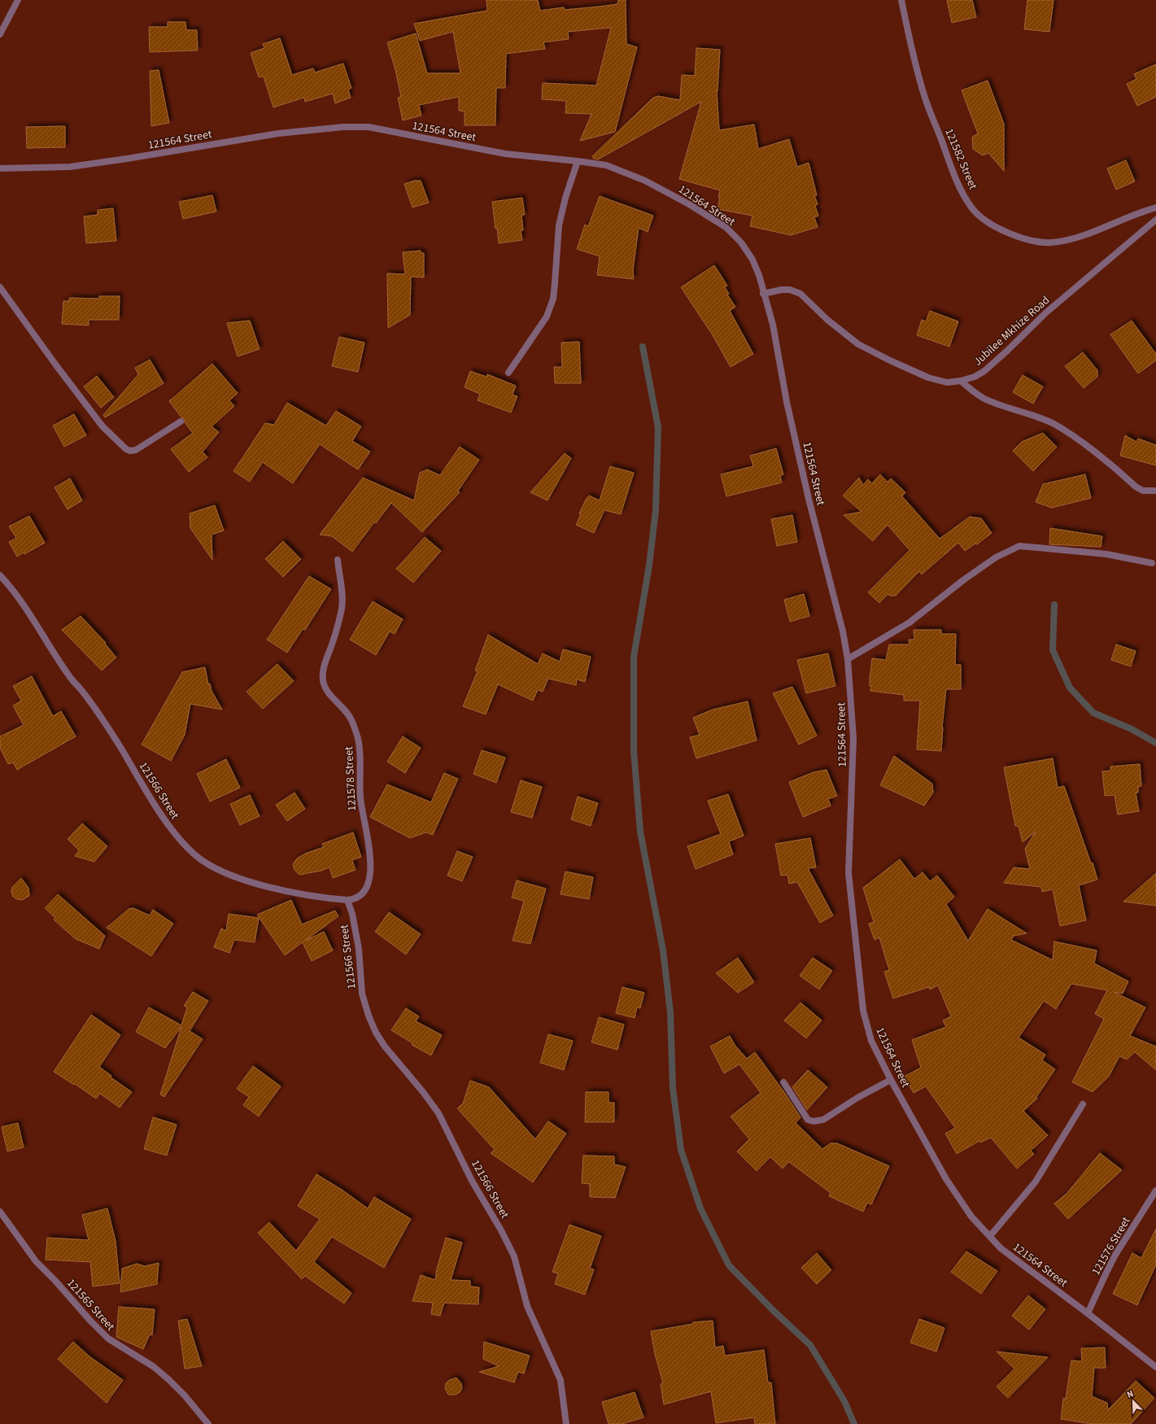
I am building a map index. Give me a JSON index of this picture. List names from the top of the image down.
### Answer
{
  "streets": {
    "street": [
      "121564 Street",
      "121582 Street",
      "Jubilee Mkhize Road",
      "121578 Street",
      "121566 Street",
      "121576 Street",
      "121565 Street"
    ]
  },
  "crossings": [
    ["121564 Street", "Jubilee Mkhize Road"],
    ["121564 Street", "121576 Street"],
    ["121578 Street", "121566 Street"]
  ],
  "north": "top left"
}
